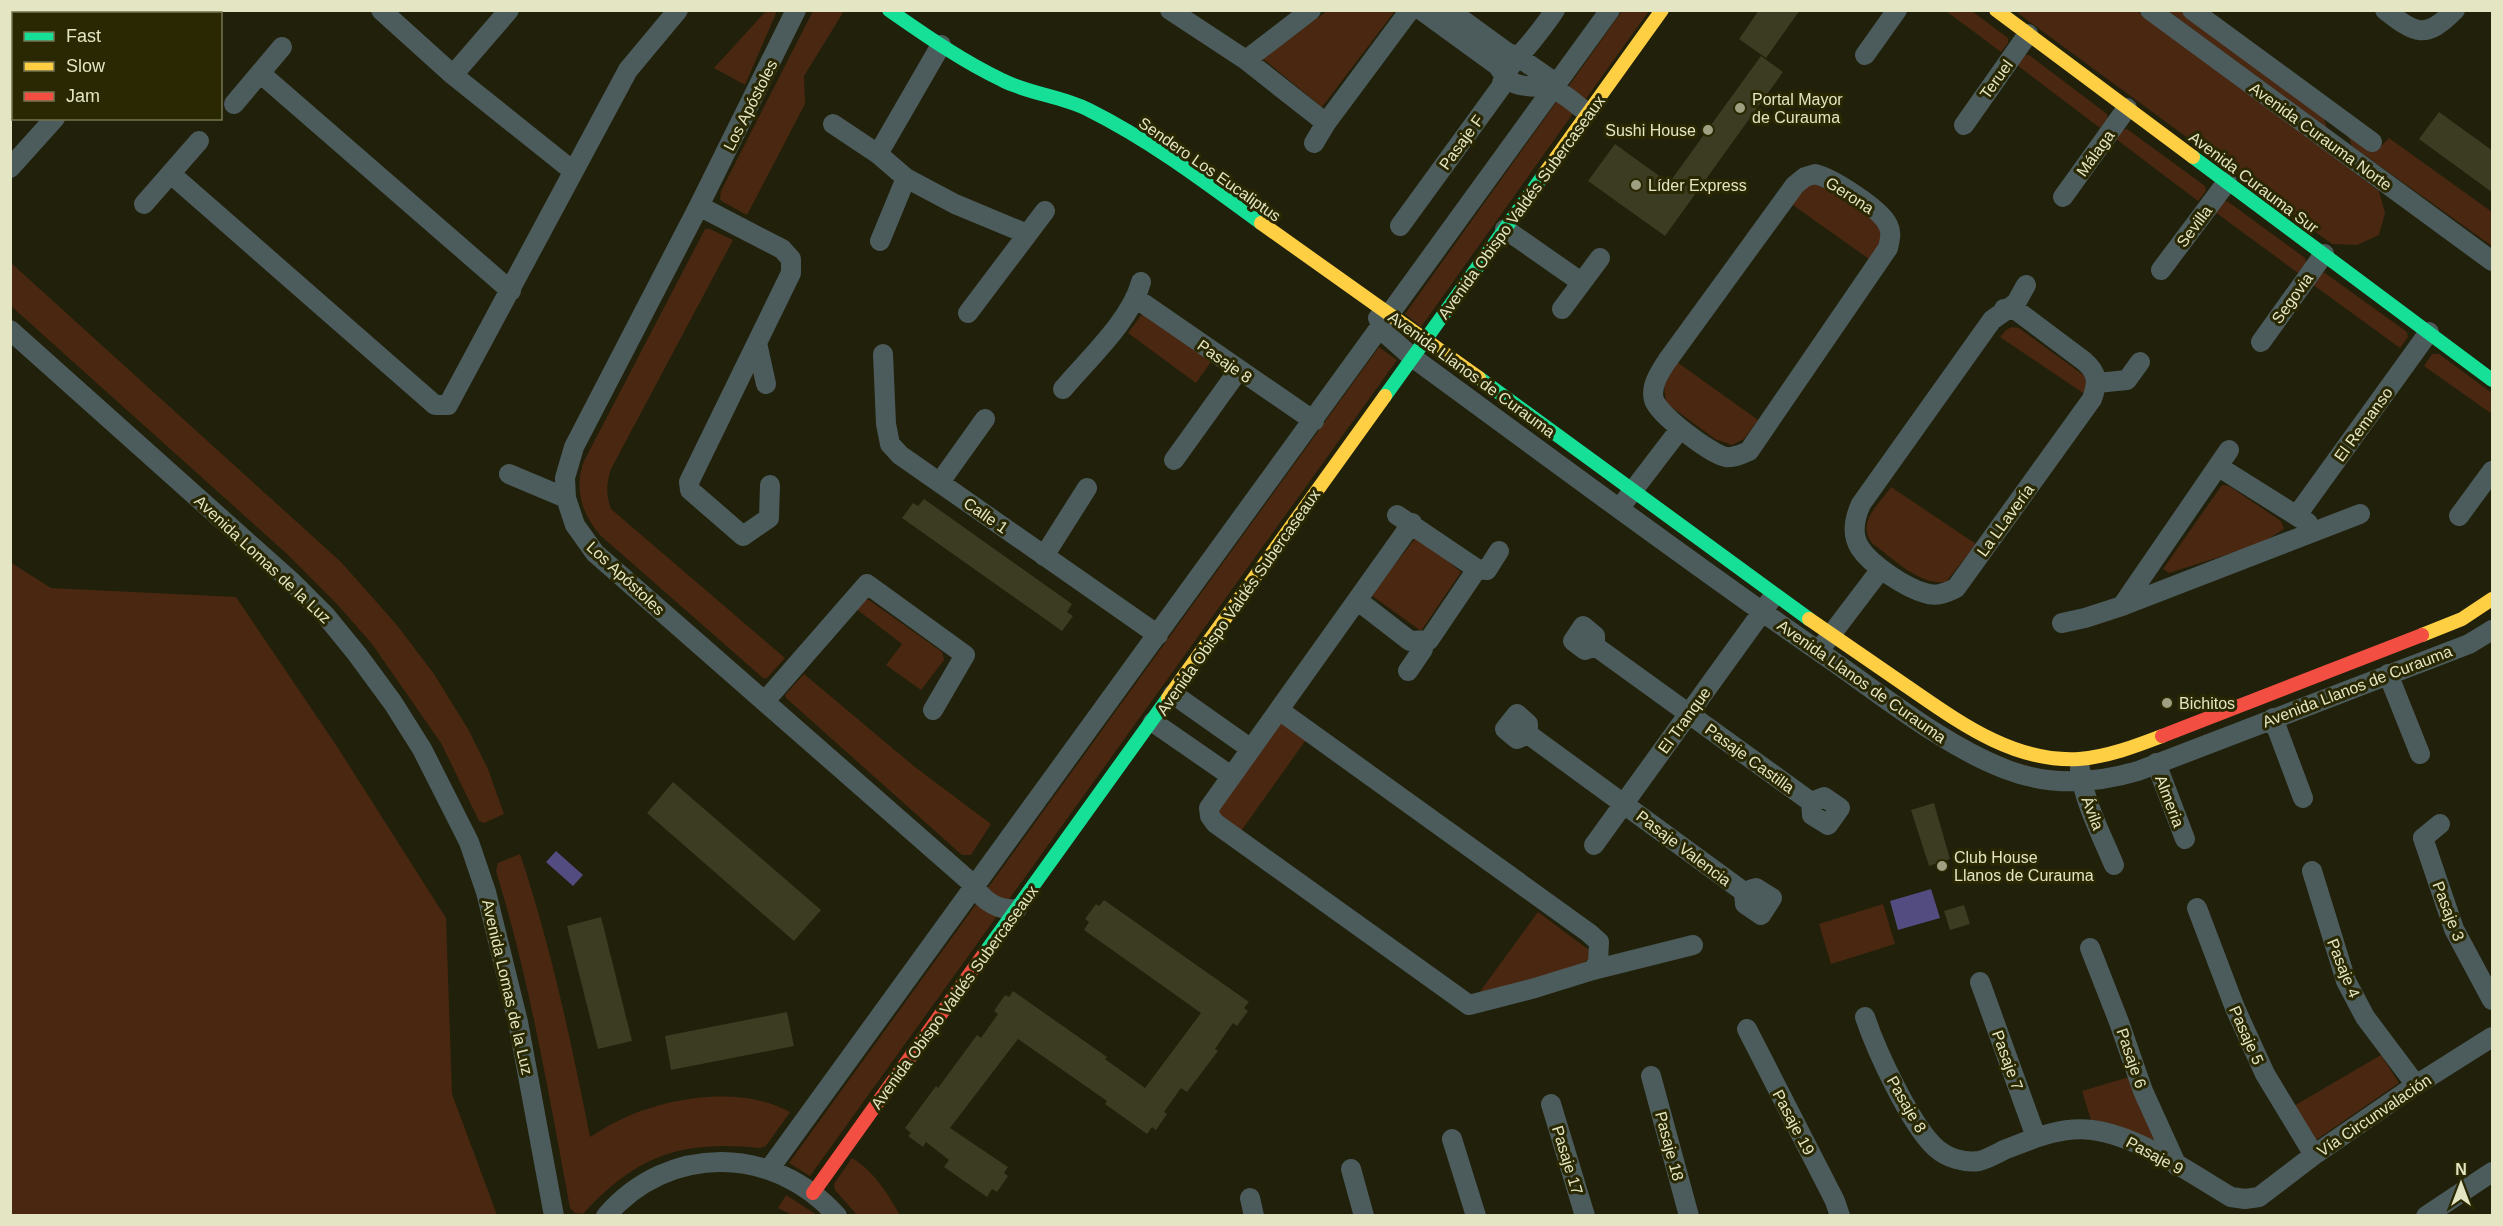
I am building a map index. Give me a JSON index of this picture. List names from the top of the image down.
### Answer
{
  "streets": {
    "street": [
      "Teruel",
      "Los Apóstoles",
      "Avenida Curauma Norte",
      "Pasaje F",
      "Málaga",
      "Sendero Los Eucaliptus",
      "Avenida Curauma Sur",
      "Gerona",
      "Avenida Obispo Valdés Subercaseaux",
      "Sevilla",
      "Segovia",
      "Pasaje 8",
      "Avenida Llanos de Curauma",
      "El Remanso",
      "Calle 1",
      "La LLavería",
      "Avenida Lomas de la Luz",
      "El Tranque",
      "Pasaje Castilla",
      "Almeria",
      "Ávila",
      "Pasaje Valencia",
      "Pasaje 3",
      "Pasaje 4",
      "Pasaje 5",
      "Pasaje 6",
      "Pasaje 7",
      "Vía Circunvalación",
      "Pasaje 19",
      "Pasaje 18",
      "Pasaje 9",
      "Pasaje 17"
    ]
  },
  "crossings": [
    ["Teruel", "Avenida Curauma Sur"],
    ["Los Apóstoles", "Avenida Obispo Valdés Subercaseaux"],
    ["Málaga", "Avenida Curauma Sur"],
    ["Sendero Los Eucaliptus", "Avenida Llanos de Curauma"],
    ["Avenida Curauma Sur", "Sevilla"],
    ["Avenida Curauma Sur", "Segovia"],
    ["Avenida Curauma Sur", "El Remanso"],
    ["Avenida Obispo Valdés Subercaseaux", "Avenida Llanos de Curauma"],
    ["Pasaje 8", "Pasaje 9"],
    ["Avenida Llanos de Curauma", "El Tranque"],
    ["Avenida Llanos de Curauma", "Almeria"],
    ["Avenida Llanos de Curauma", "Ávila"],
    ["El Tranque", "Pasaje Castilla"],
    ["El Tranque", "Pasaje Valencia"],
    ["Pasaje 4", "Vía Circunvalación"],
    ["Pasaje 5", "Vía Circunvalación"],
    ["Pasaje 6", "Pasaje 9"],
    ["Pasaje 7", "Pasaje 9"],
    ["Vía Circunvalación", "Pasaje 9"]
  ],
  "places": [
    "Portal Mayor de Curauma",
    "Sushi House",
    "Líder Express",
    "Bichitos",
    "Club House Llanos de Curauma"
  ],
  "legend": ["Fast", "Slow", "Jam"],
  "north": "top"
}
